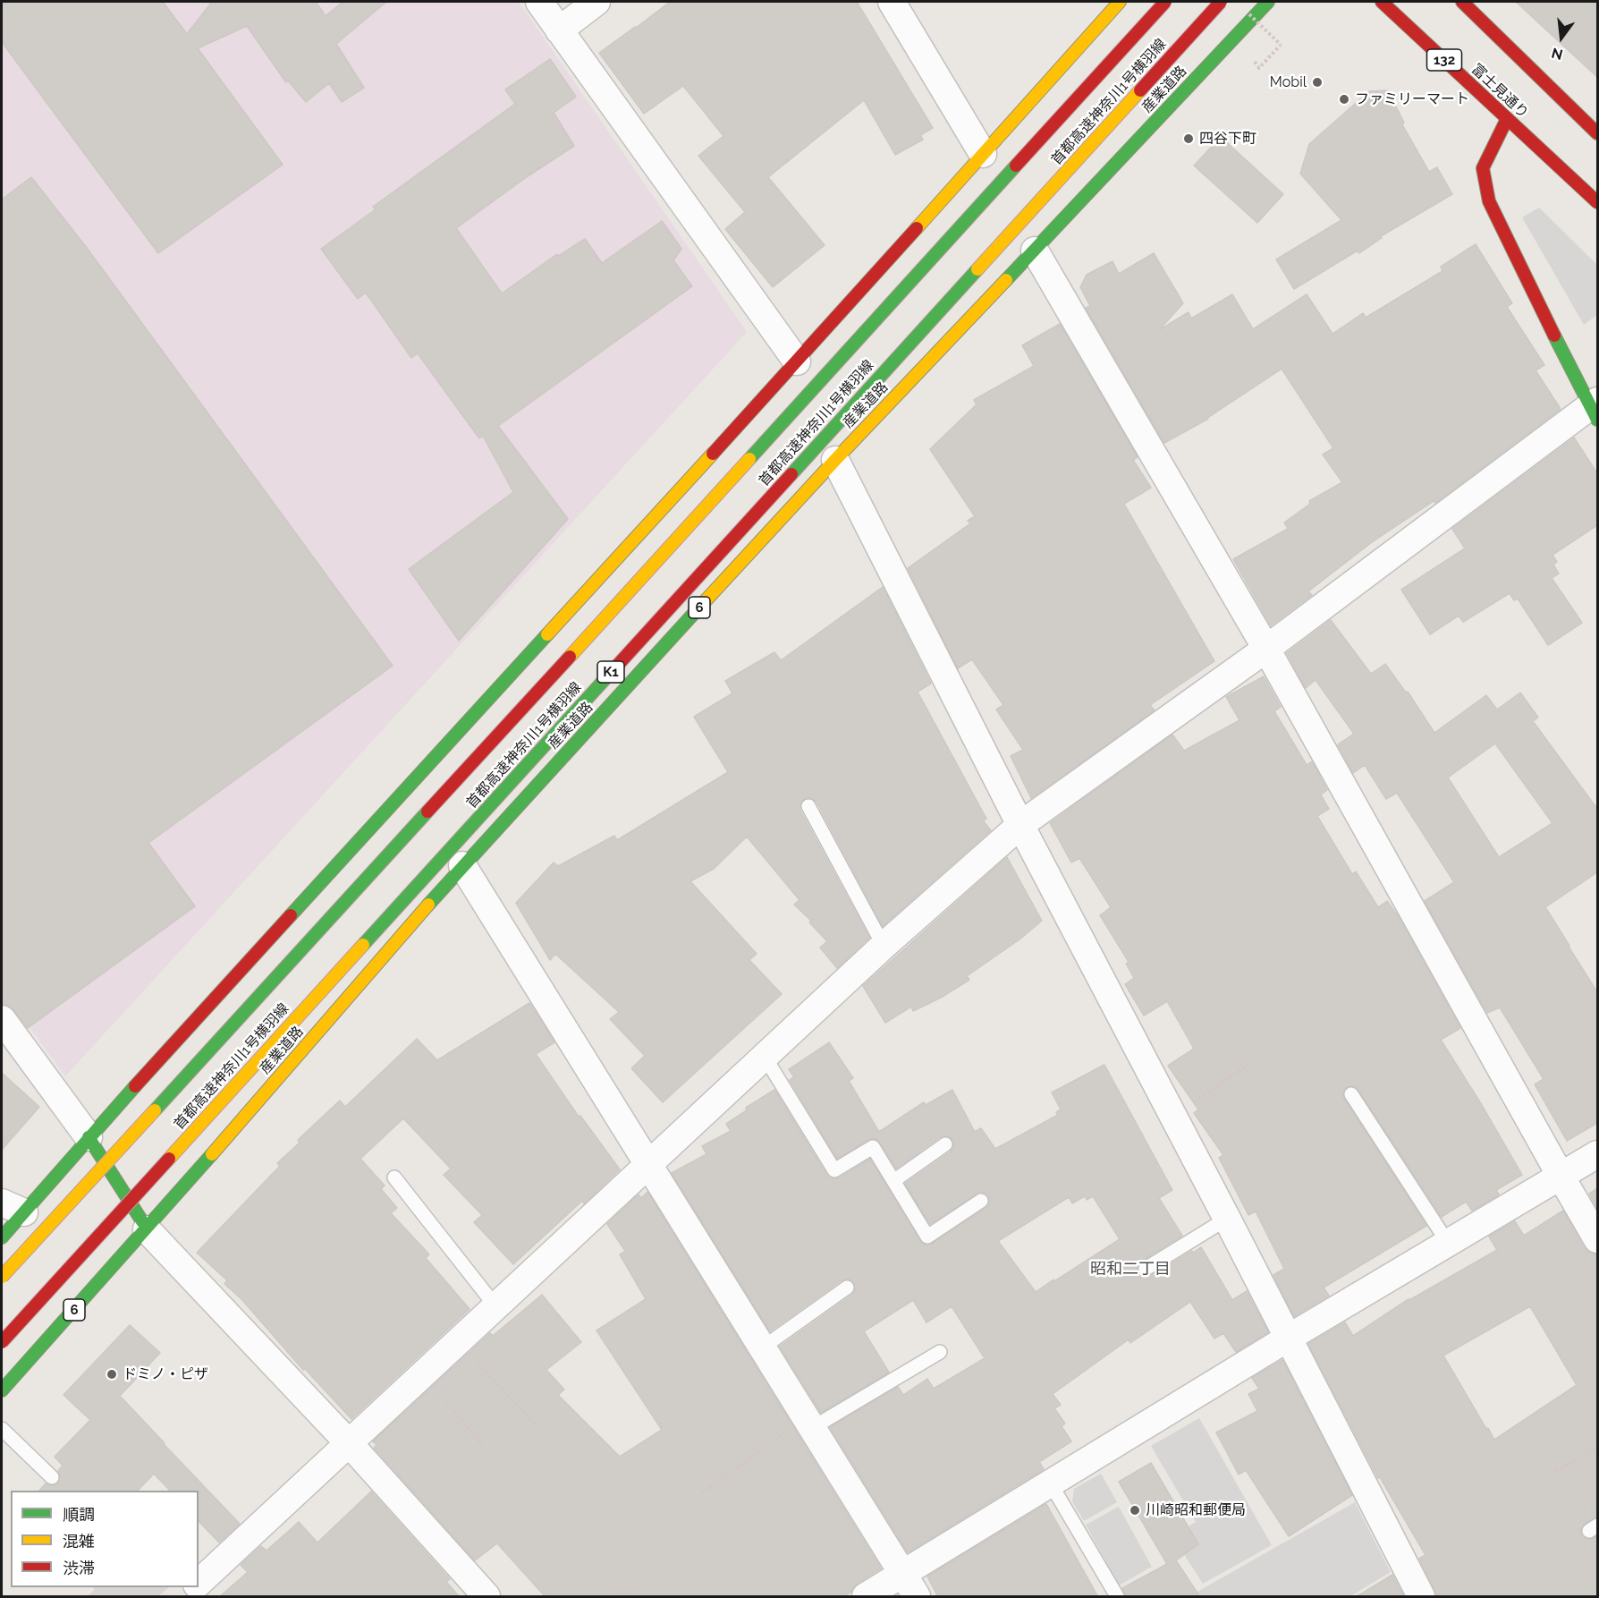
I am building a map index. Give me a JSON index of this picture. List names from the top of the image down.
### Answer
{
  "streets": {
    "main road": [
      "132",
      "産業道路",
      "富士見通り",
      "首都高速神奈川1号横羽線",
      "6",
      "K1"
    ]
  },
  "districts": ["昭和二丁目"],
  "places": [
    "Mobil",
    "ファミリーマート",
    "四谷下町",
    "ドミノ・ピザ",
    "川崎昭和郵便局"
  ],
  "legend": ["順調", "混雑", "渋滞"],
  "north": "bottom"
}
